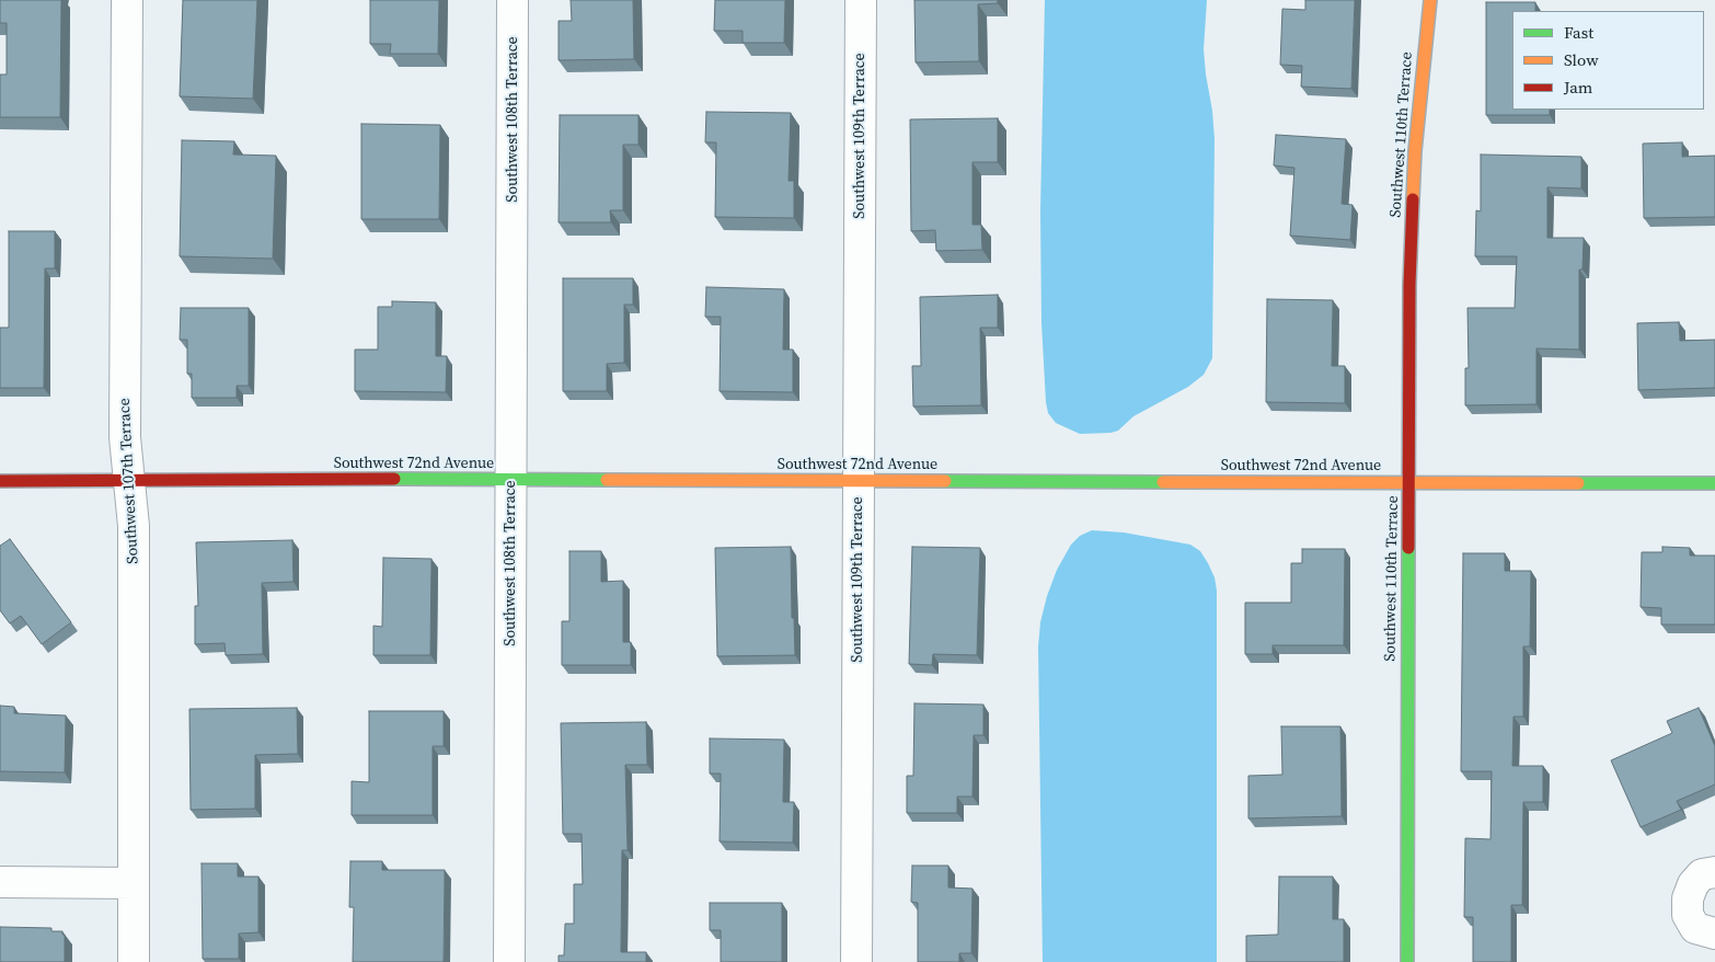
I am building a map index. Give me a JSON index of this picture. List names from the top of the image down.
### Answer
{
  "streets": {
    "street": [
      "Southwest 108th Terrace",
      "Southwest 110th Terrace",
      "Southwest 109th Terrace",
      "Southwest 72nd Avenue",
      "Southwest 107th Terrace"
    ]
  },
  "crossings": [
    ["Southwest 108th Terrace", "Southwest 72nd Avenue"],
    ["Southwest 110th Terrace", "Southwest 72nd Avenue"],
    ["Southwest 109th Terrace", "Southwest 72nd Avenue"],
    ["Southwest 72nd Avenue", "Southwest 107th Terrace"]
  ],
  "legend": ["Fast", "Slow", "Jam"]
}
